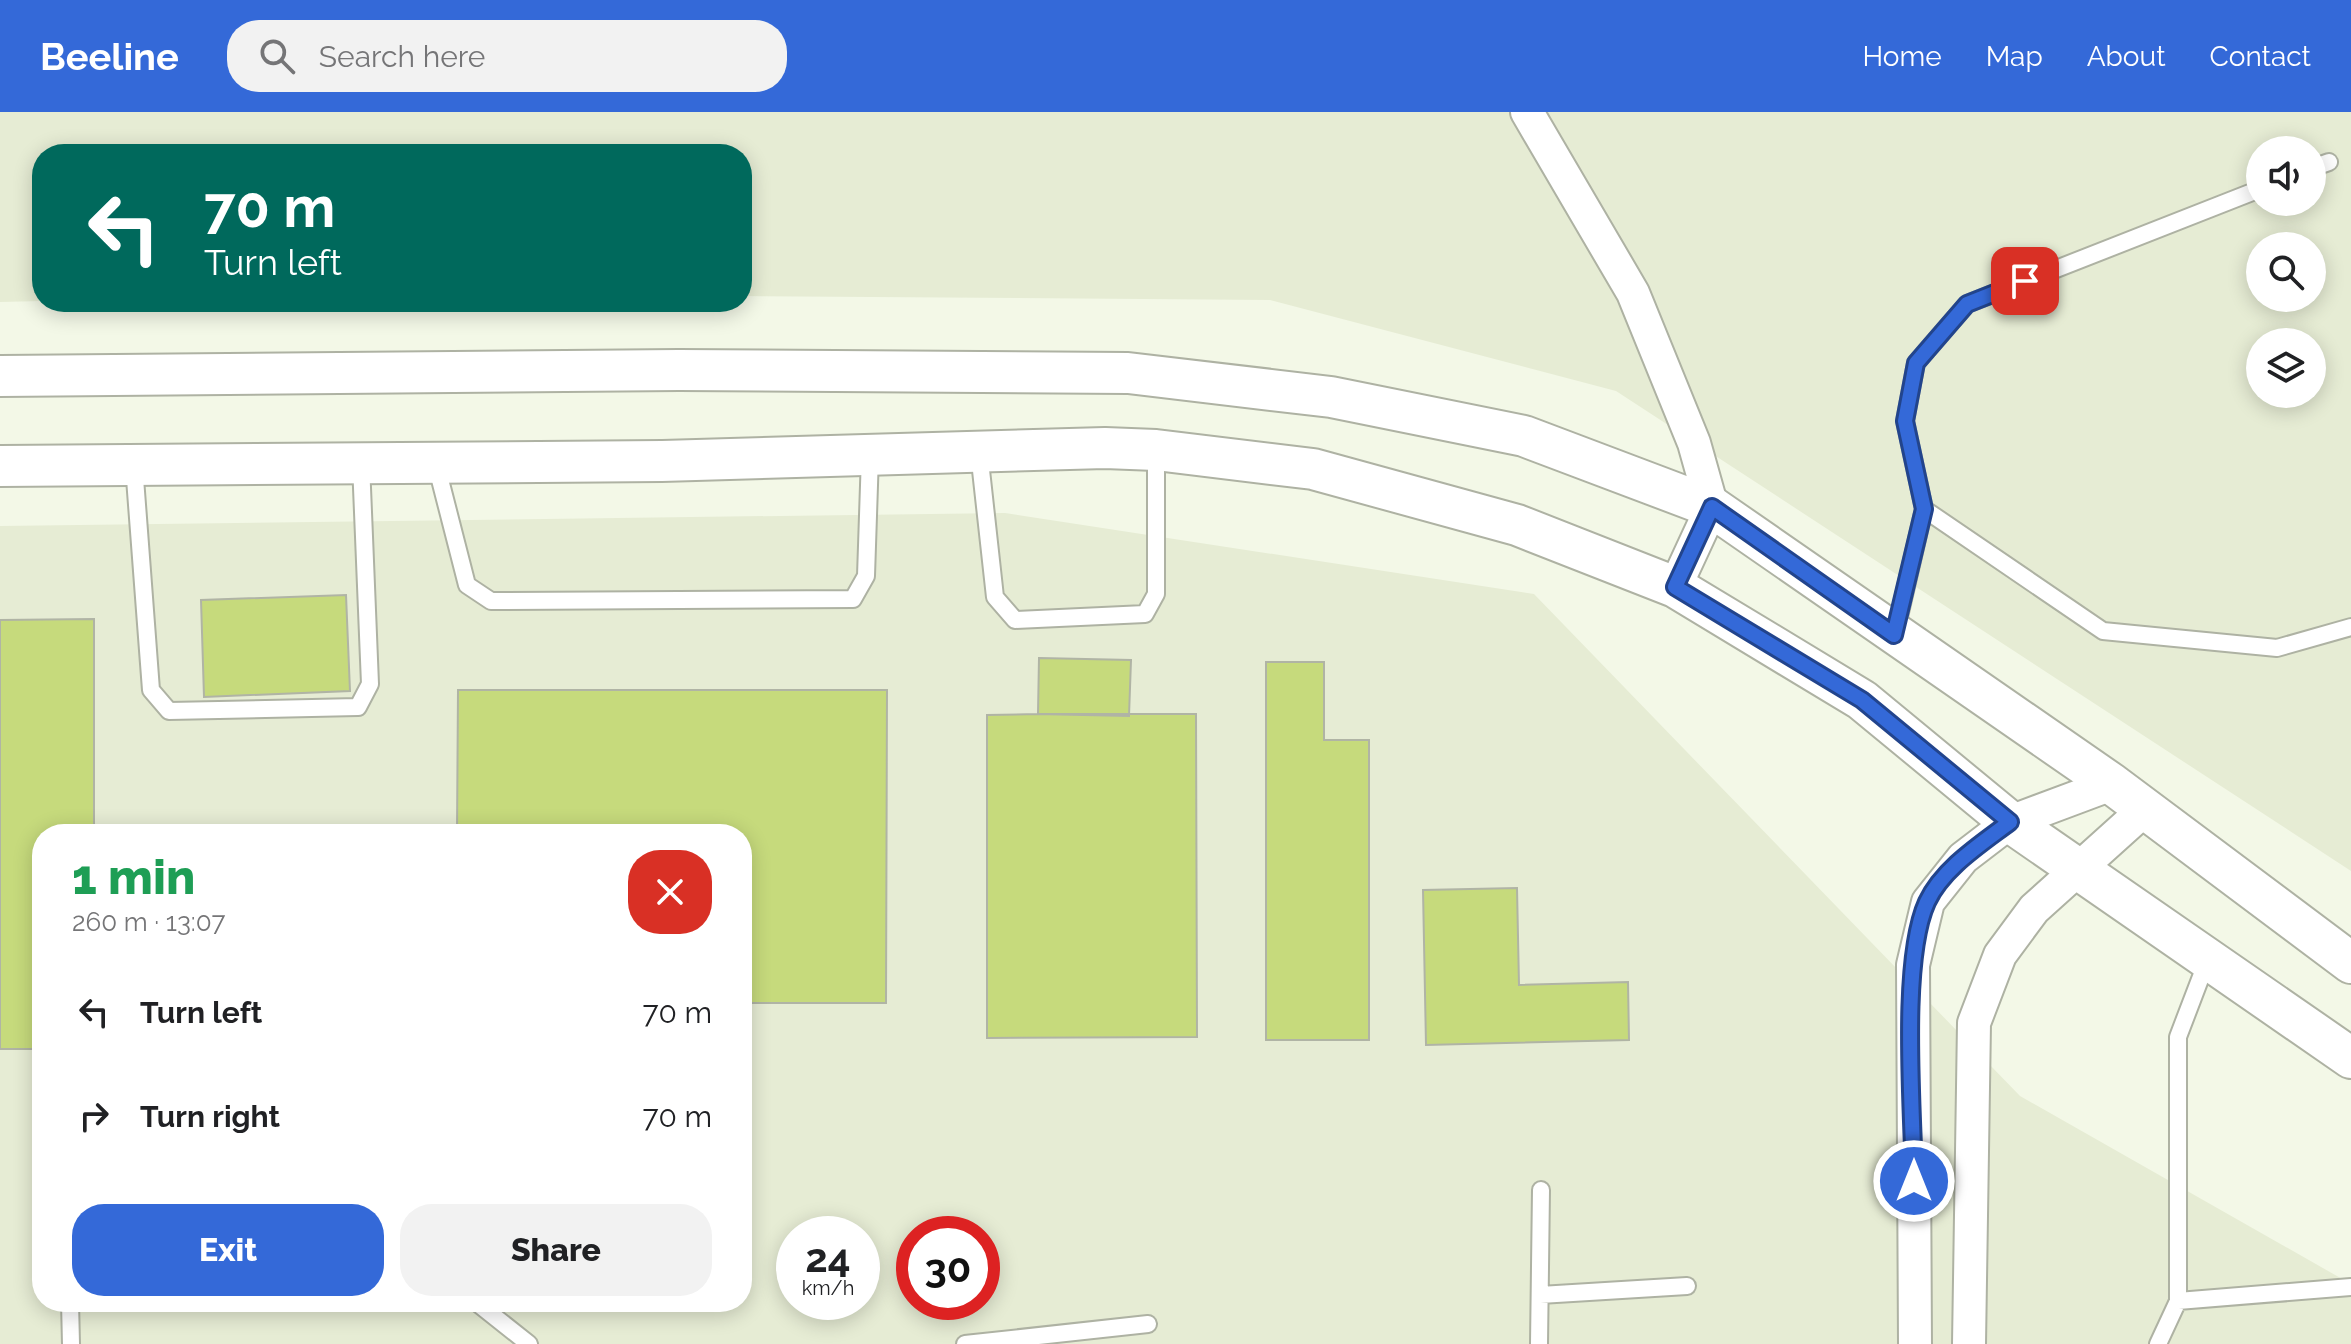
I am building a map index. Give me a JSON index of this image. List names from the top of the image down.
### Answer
{
  "page": {
    "header": "Beeline",
    "search": "Search here",
    "nav": [
      "Home",
      "Map",
      "About",
      "Contact"
    ],
    "turn": ["70 m", "Turn left"],
    "heading": ["1 min", "260 m · 13:07"],
    "list": [
      {
        "name": "Turn left",
        "value": "70 m"
      },
      {
        "name": "Turn right",
        "value": "70 m"
      }
    ],
    "buttons": ["Exit", "Share"],
    "speed": "24 km/h",
    "limit": "30"
  }
}
